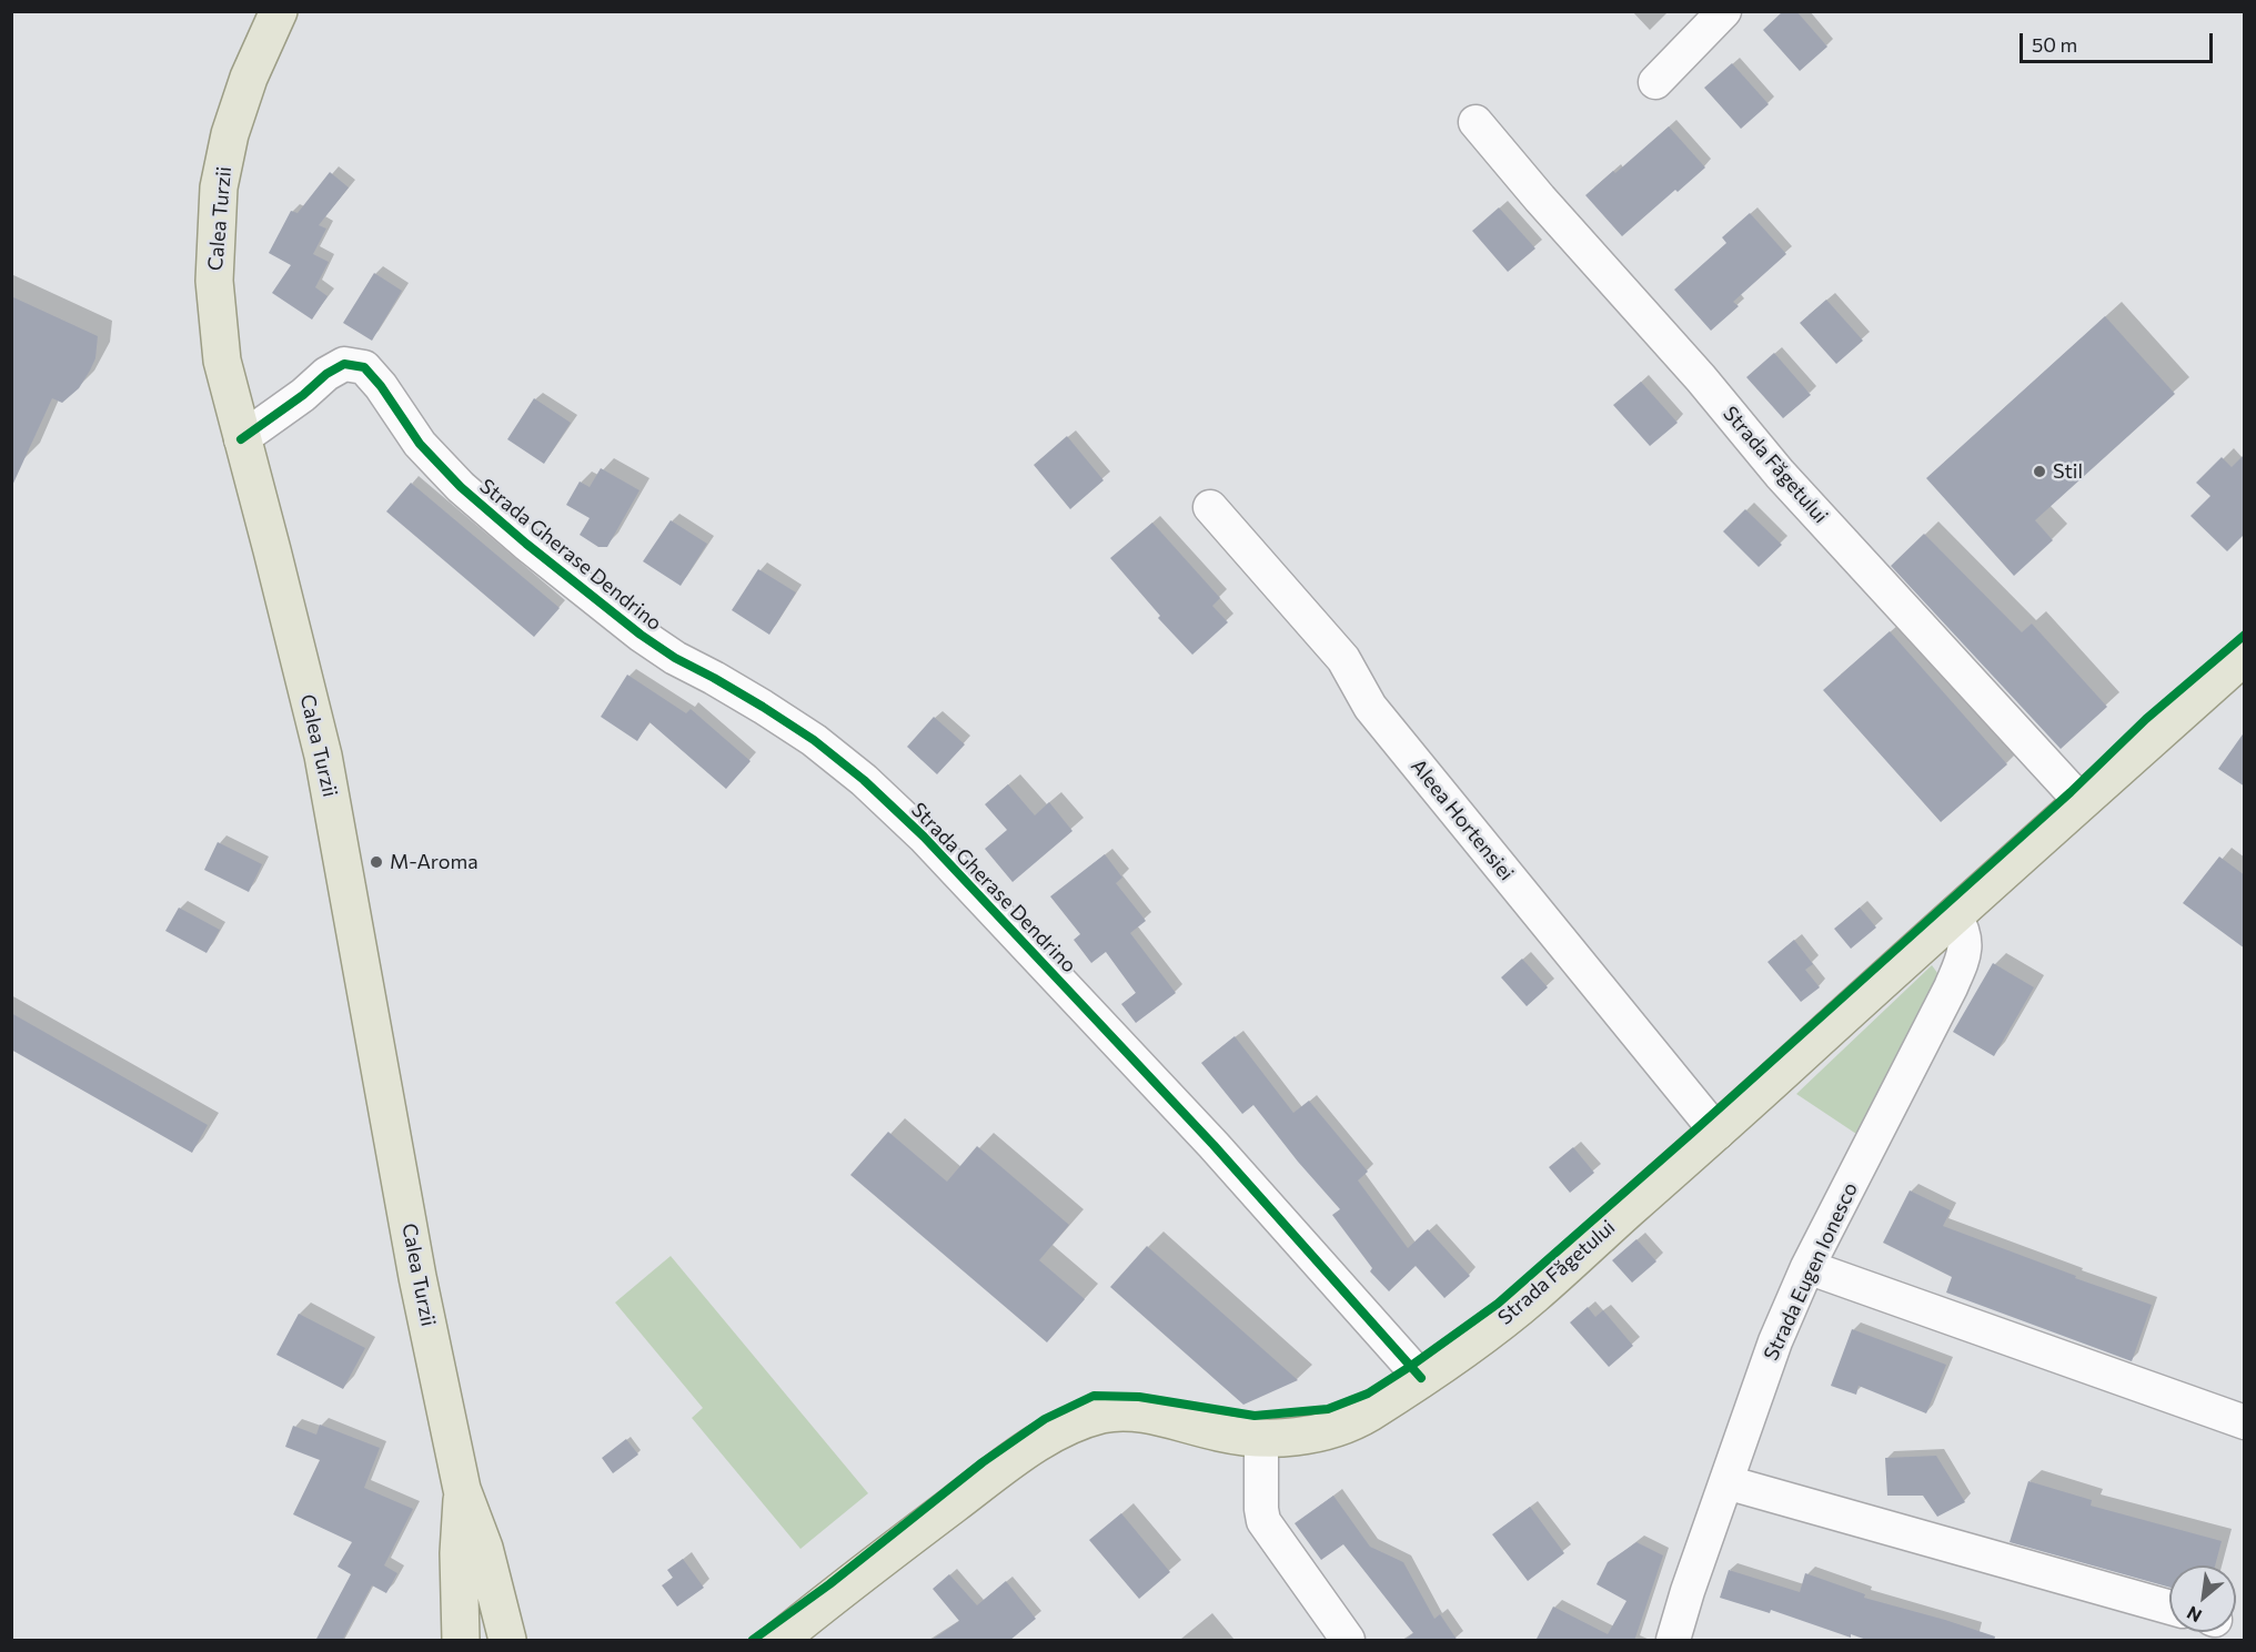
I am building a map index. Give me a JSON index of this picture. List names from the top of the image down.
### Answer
{
  "streets": {
    "main road": ["Calea Turzii", "Strada Făgetului"],
    "street": ["Strada Gherase Dendrino", "Aleea Hortensiei", "Strada Eugen Ionesco"]
  },
  "crossings": [
    ["Calea Turzii", "Strada Gherase Dendrino"],
    ["Strada Făgetului", "Strada Gherase Dendrino"],
    ["Strada Făgetului", "Aleea Hortensiei"],
    ["Strada Făgetului", "Strada Eugen Ionesco"]
  ],
  "places": ["Stil", "M-Aroma"],
  "scale_bar": "50 m",
  "north": "bottom left"
}
